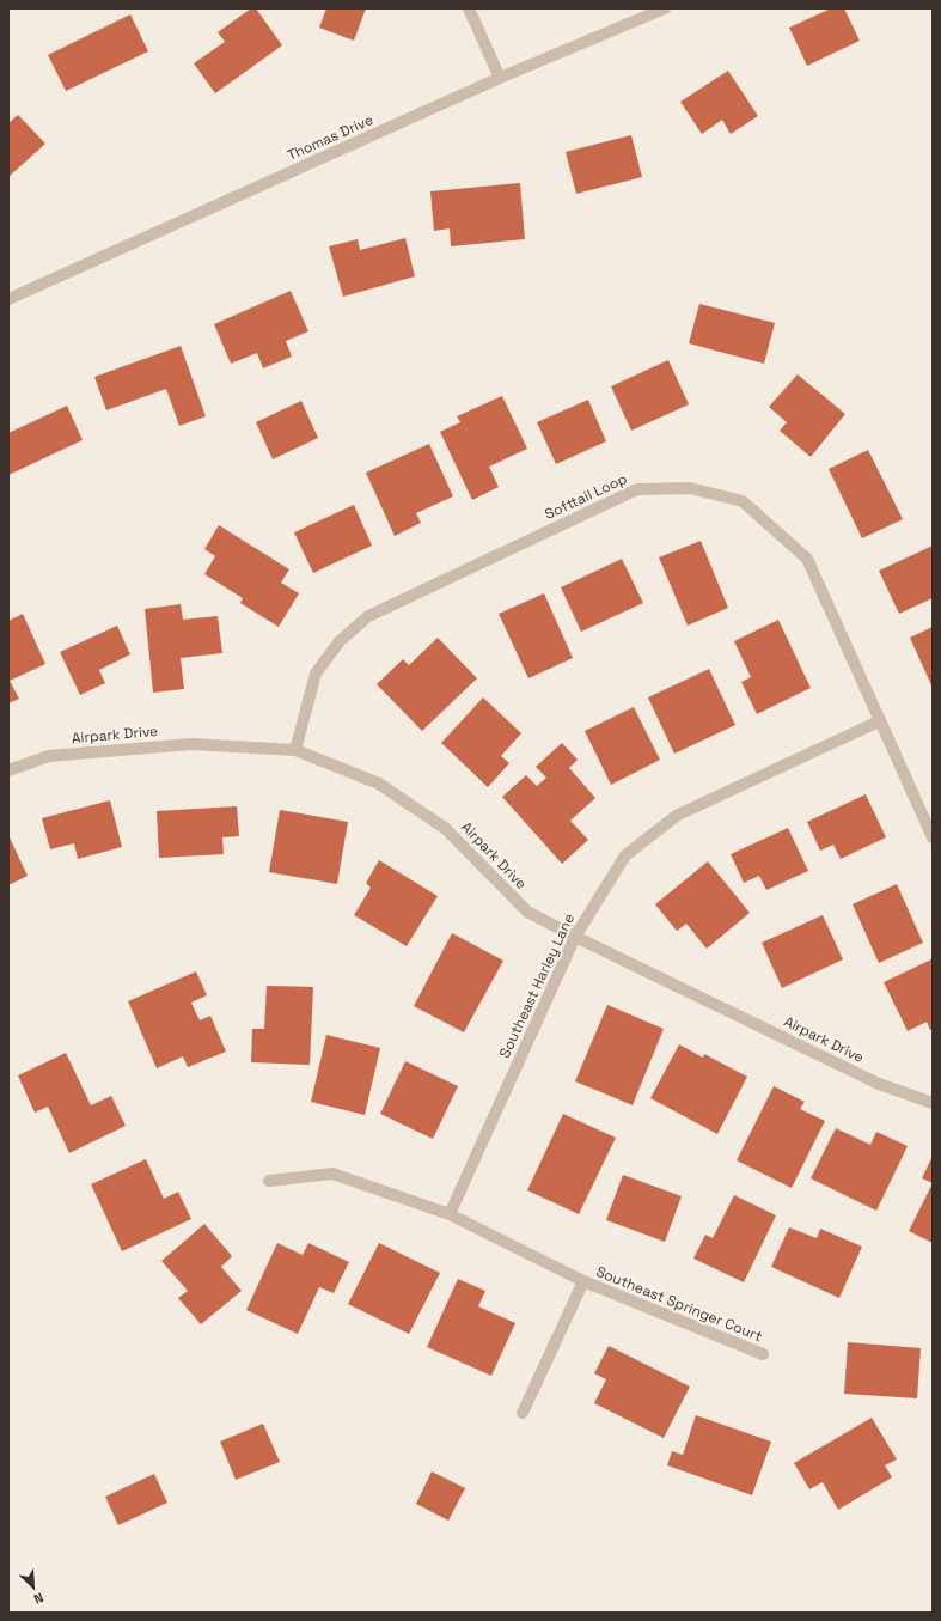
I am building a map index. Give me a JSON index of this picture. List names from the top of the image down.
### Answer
{
  "streets": {
    "street": [
      "Thomas Drive",
      "Softtail Loop",
      "Airpark Drive",
      "Southeast Harley Lane",
      "Southeast Springer Court"
    ]
  },
  "crossings": [
    ["Softtail Loop", "Airpark Drive"],
    ["Softtail Loop", "Southeast Harley Lane"],
    ["Airpark Drive", "Southeast Harley Lane"],
    ["Southeast Harley Lane", "Southeast Springer Court"]
  ],
  "north": "bottom right"
}
